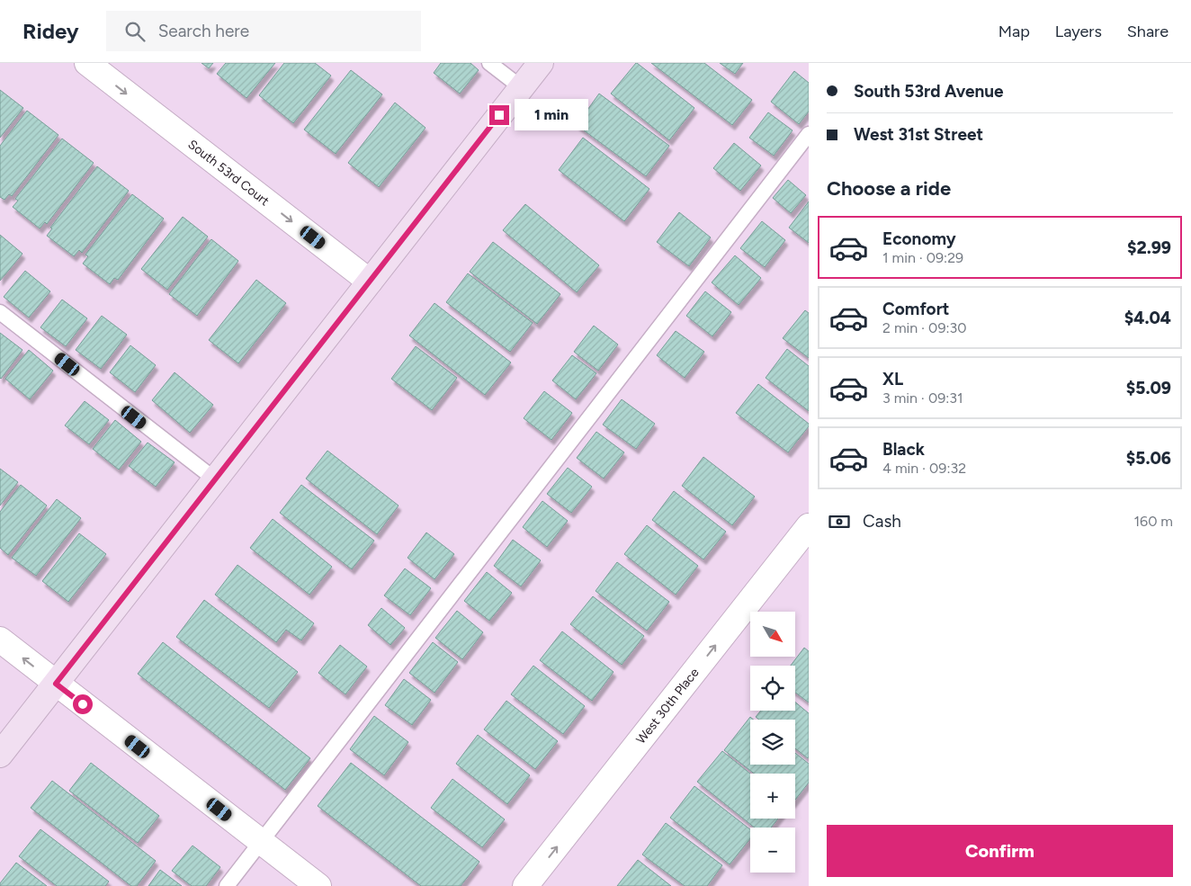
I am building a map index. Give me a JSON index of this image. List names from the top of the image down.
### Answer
{
  "streets": {
    "street": ["South 53rd Court", "West 30th Place"]
  },
  "one_way": ["South 53rd Court", "West 30th Place"],
  "north": "bottom right",
  "page": {
    "header": "Ridey",
    "search": "Search here",
    "nav": ["Map", "Layers", "Share"],
    "banner": ["South 53rd Avenue", "West 31st Street"],
    "bubble": "1 min",
    "heading": "Choose a ride",
    "list": [
      {
        "name": "Economy",
        "note": "1 min · 09:29",
        "value": "$2.99"
      },
      {
        "name": "Comfort",
        "note": "2 min · 09:30",
        "value": "$4.04"
      },
      {
        "name": "XL",
        "note": "3 min · 09:31",
        "value": "$5.09"
      },
      {
        "name": "Black",
        "note": "4 min · 09:32",
        "value": "$5.06"
      }
    ],
    "pay": ["Cash", "160 m"],
    "map_buttons": ["+", "−"],
    "buttons": "Confirm"
  }
}
